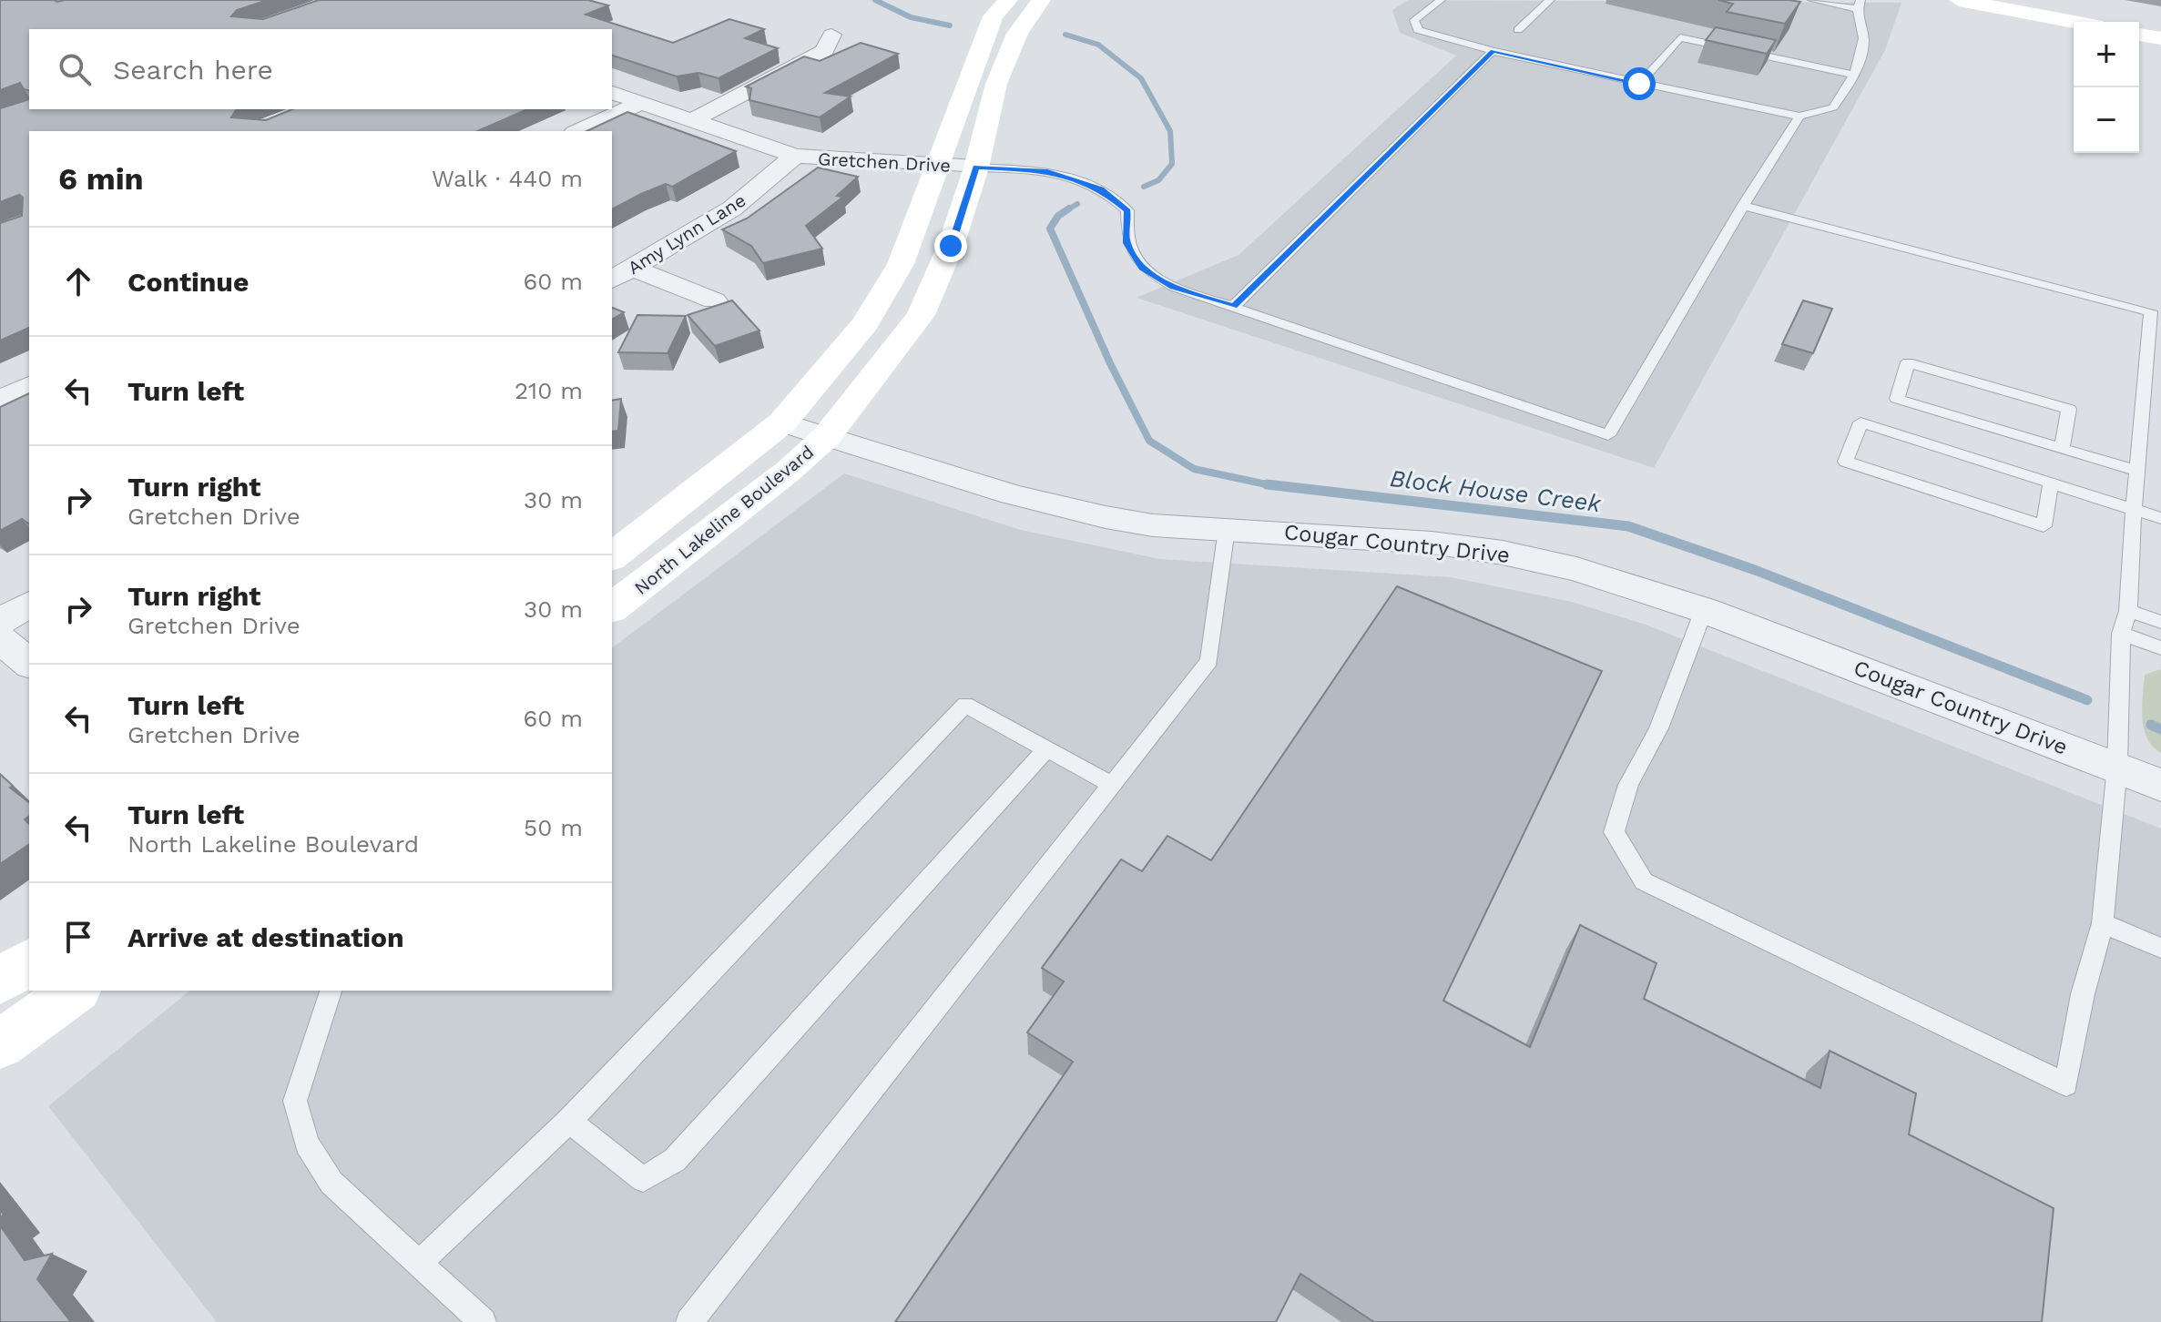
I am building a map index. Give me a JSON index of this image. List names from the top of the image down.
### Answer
{
  "streets": {
    "main road": ["North Lakeline Boulevard"],
    "street": ["Gretchen Drive", "Amy Lynn Lane", "Cougar Country Drive"]
  },
  "crossings": [
    ["Gretchen Drive", "Amy Lynn Lane"],
    ["Gretchen Drive", "North Lakeline Boulevard"],
    ["North Lakeline Boulevard", "Cougar Country Drive"]
  ],
  "water": ["Block House Creek"],
  "page": {
    "map_buttons": ["+", "−"],
    "search": "Search here",
    "heading": ["6 min", "Walk · 440 m"],
    "list": [
      ["Continue", "60 m"],
      ["Turn left", "210 m"],
      ["Turn right", "Gretchen Drive", "30 m"],
      ["Turn right", "Gretchen Drive", "30 m"],
      ["Turn left", "Gretchen Drive", "60 m"],
      ["Turn left", "North Lakeline Boulevard", "50 m"],
      "Arrive at destination"
    ]
  }
}
